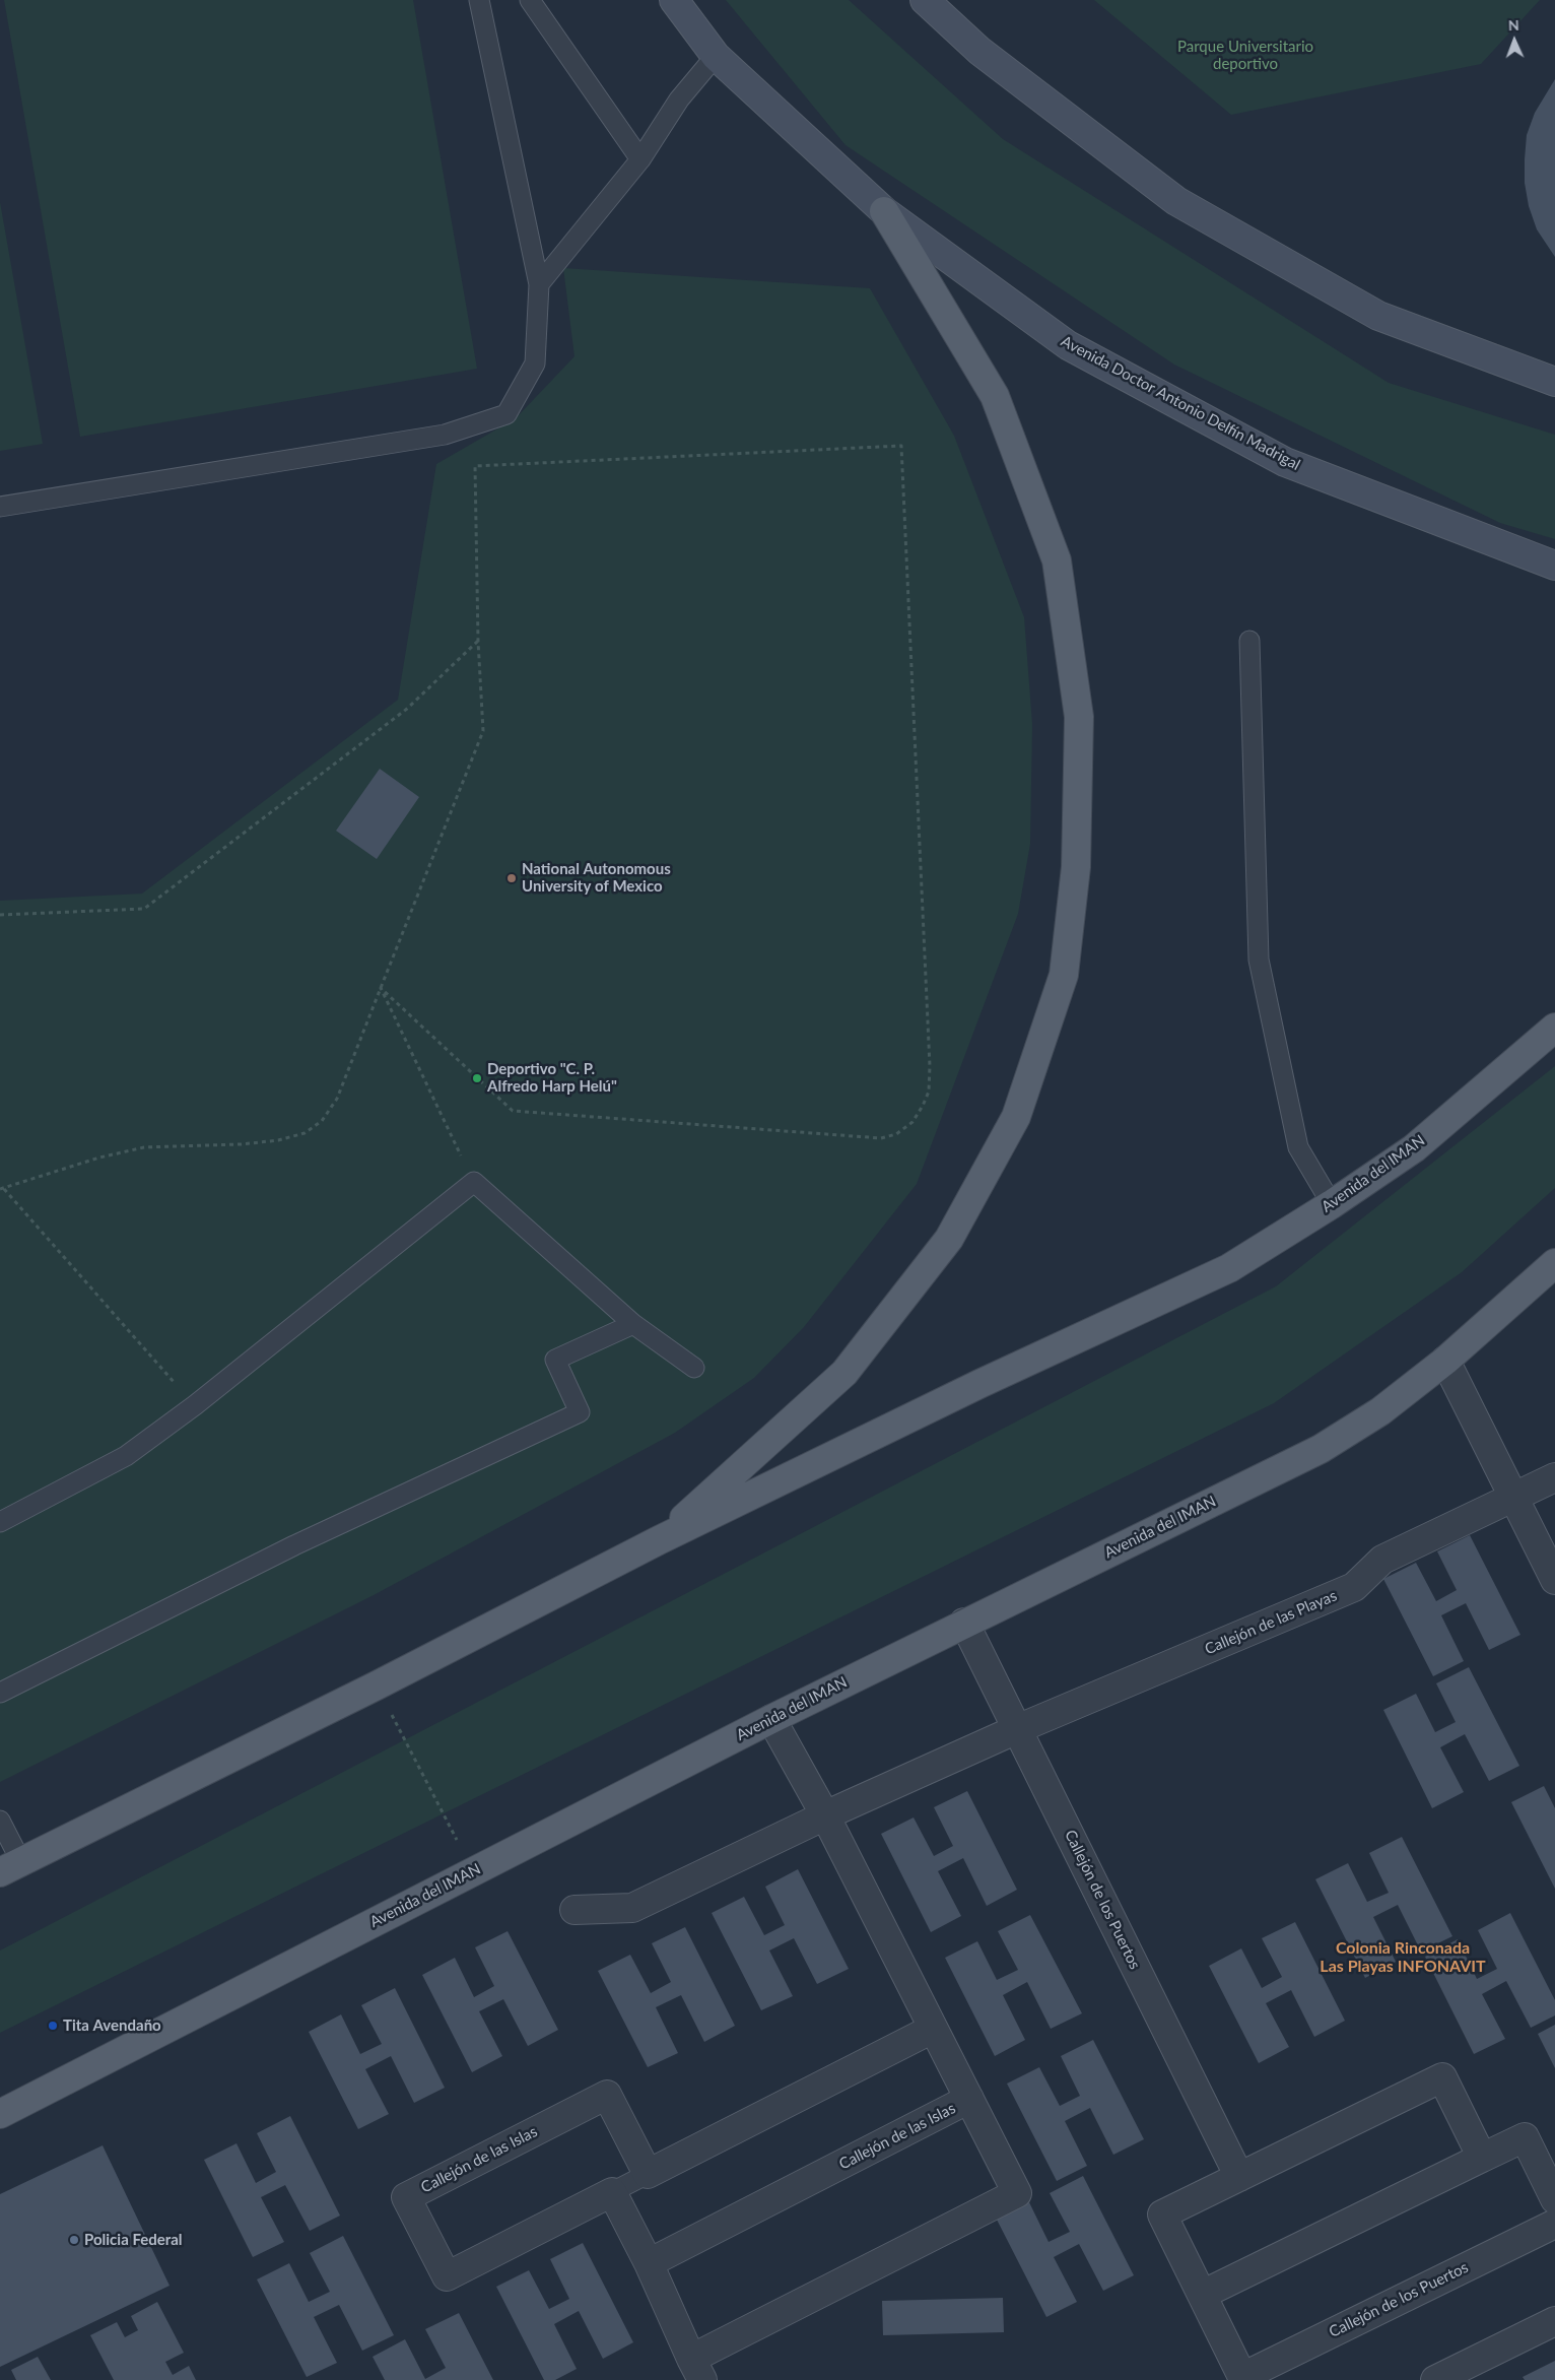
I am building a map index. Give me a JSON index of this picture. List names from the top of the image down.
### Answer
{
  "streets": {
    "main road": ["Avenida Doctor Antonio Delfín Madrigal", "Avenida del IMAN"],
    "street": ["Callejón de las Playas", "Callejón de los Puertos", "Callejón de las Islas"]
  },
  "crossings": [
    ["Avenida del IMAN", "Callejón de los Puertos"],
    ["Avenida del IMAN", "Callejón de las Islas"],
    ["Callejón de las Playas", "Callejón de los Puertos"]
  ],
  "districts": ["Colonia Rinconada Las Playas INFONAVIT"],
  "parks": ["Parque Universitario deportivo"],
  "places": [
    "National Autonomous University of Mexico",
    "Deportivo \"C. P. Alfredo Harp Helú\"",
    "Tita Avendaño",
    "Policia Federal"
  ],
  "north": "top"
}
